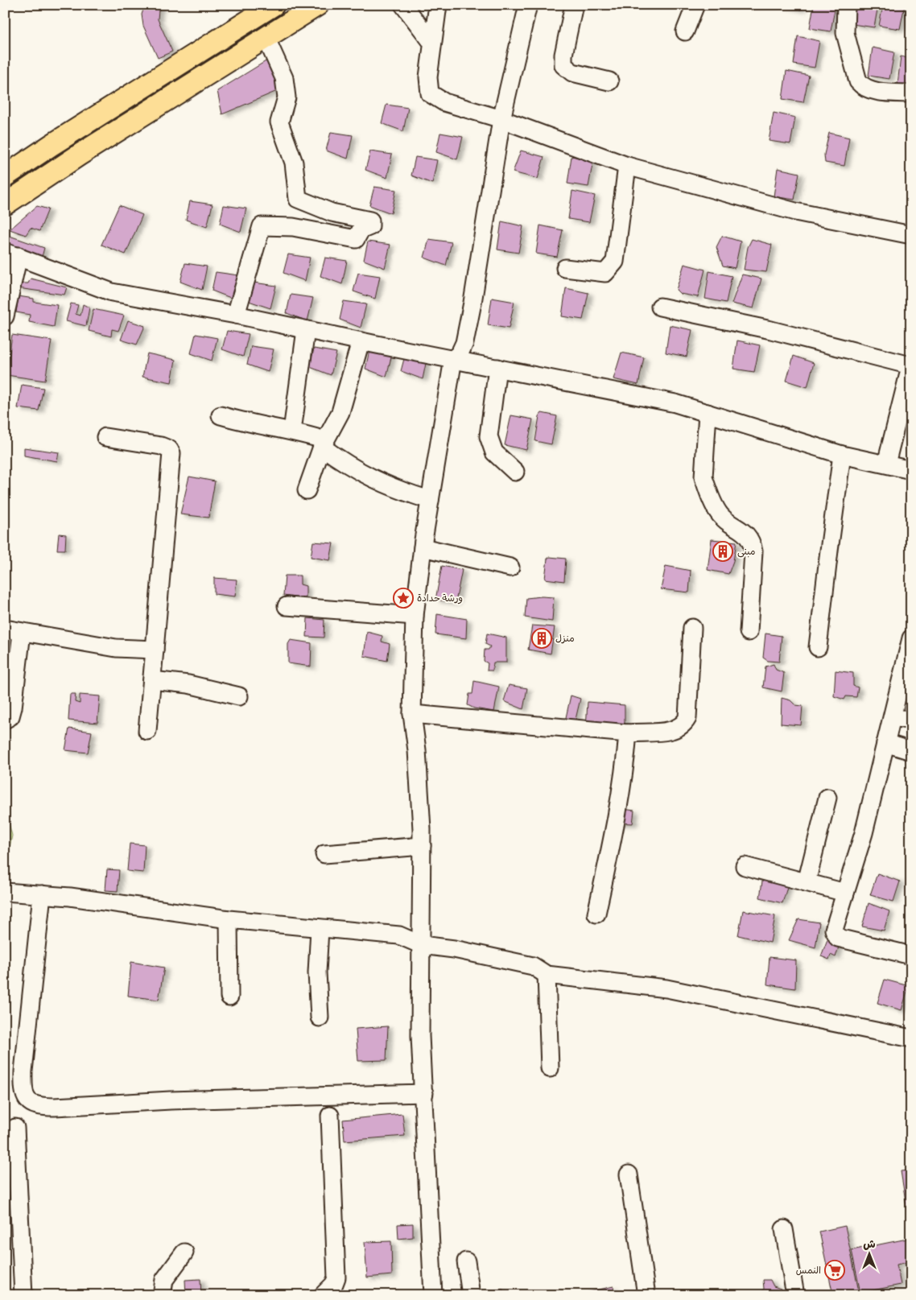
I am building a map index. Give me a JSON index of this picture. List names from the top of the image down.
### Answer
{
  "places": {
    "building": ["مبنى", "منزل"],
    "place": ["ورشة حدادة"],
    "supermarket": ["النمس"]
  },
  "north": "top"
}
